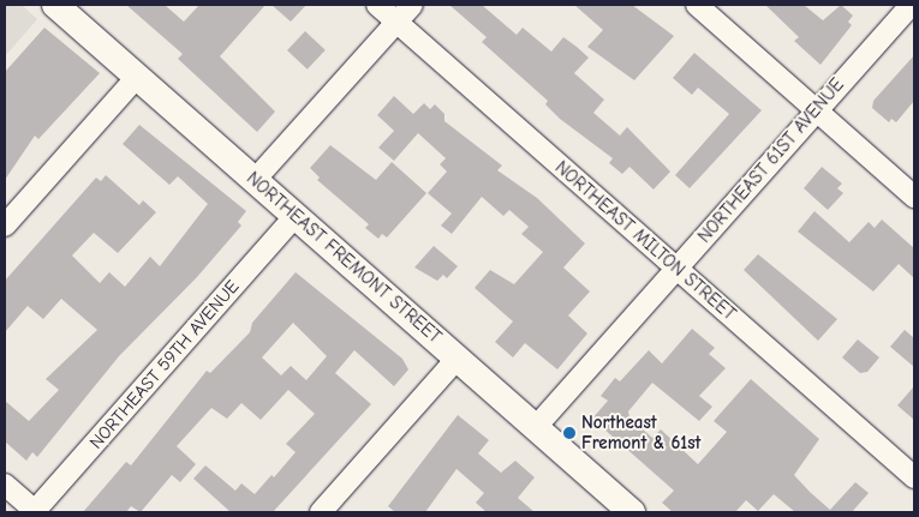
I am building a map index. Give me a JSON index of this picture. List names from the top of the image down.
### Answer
{
  "streets": {
    "main road": ["NORTHEAST FREMONT STREET"],
    "street": ["NORTHEAST 61ST AVENUE", "NORTHEAST MILTON STREET", "NORTHEAST 59TH AVENUE"]
  },
  "crossings": [
    ["NORTHEAST 61ST AVENUE", "NORTHEAST MILTON STREET"],
    ["NORTHEAST 61ST AVENUE", "NORTHEAST FREMONT STREET"],
    ["NORTHEAST FREMONT STREET", "NORTHEAST 59TH AVENUE"]
  ],
  "places": ["Northeast Fremont & 61st"]
}
